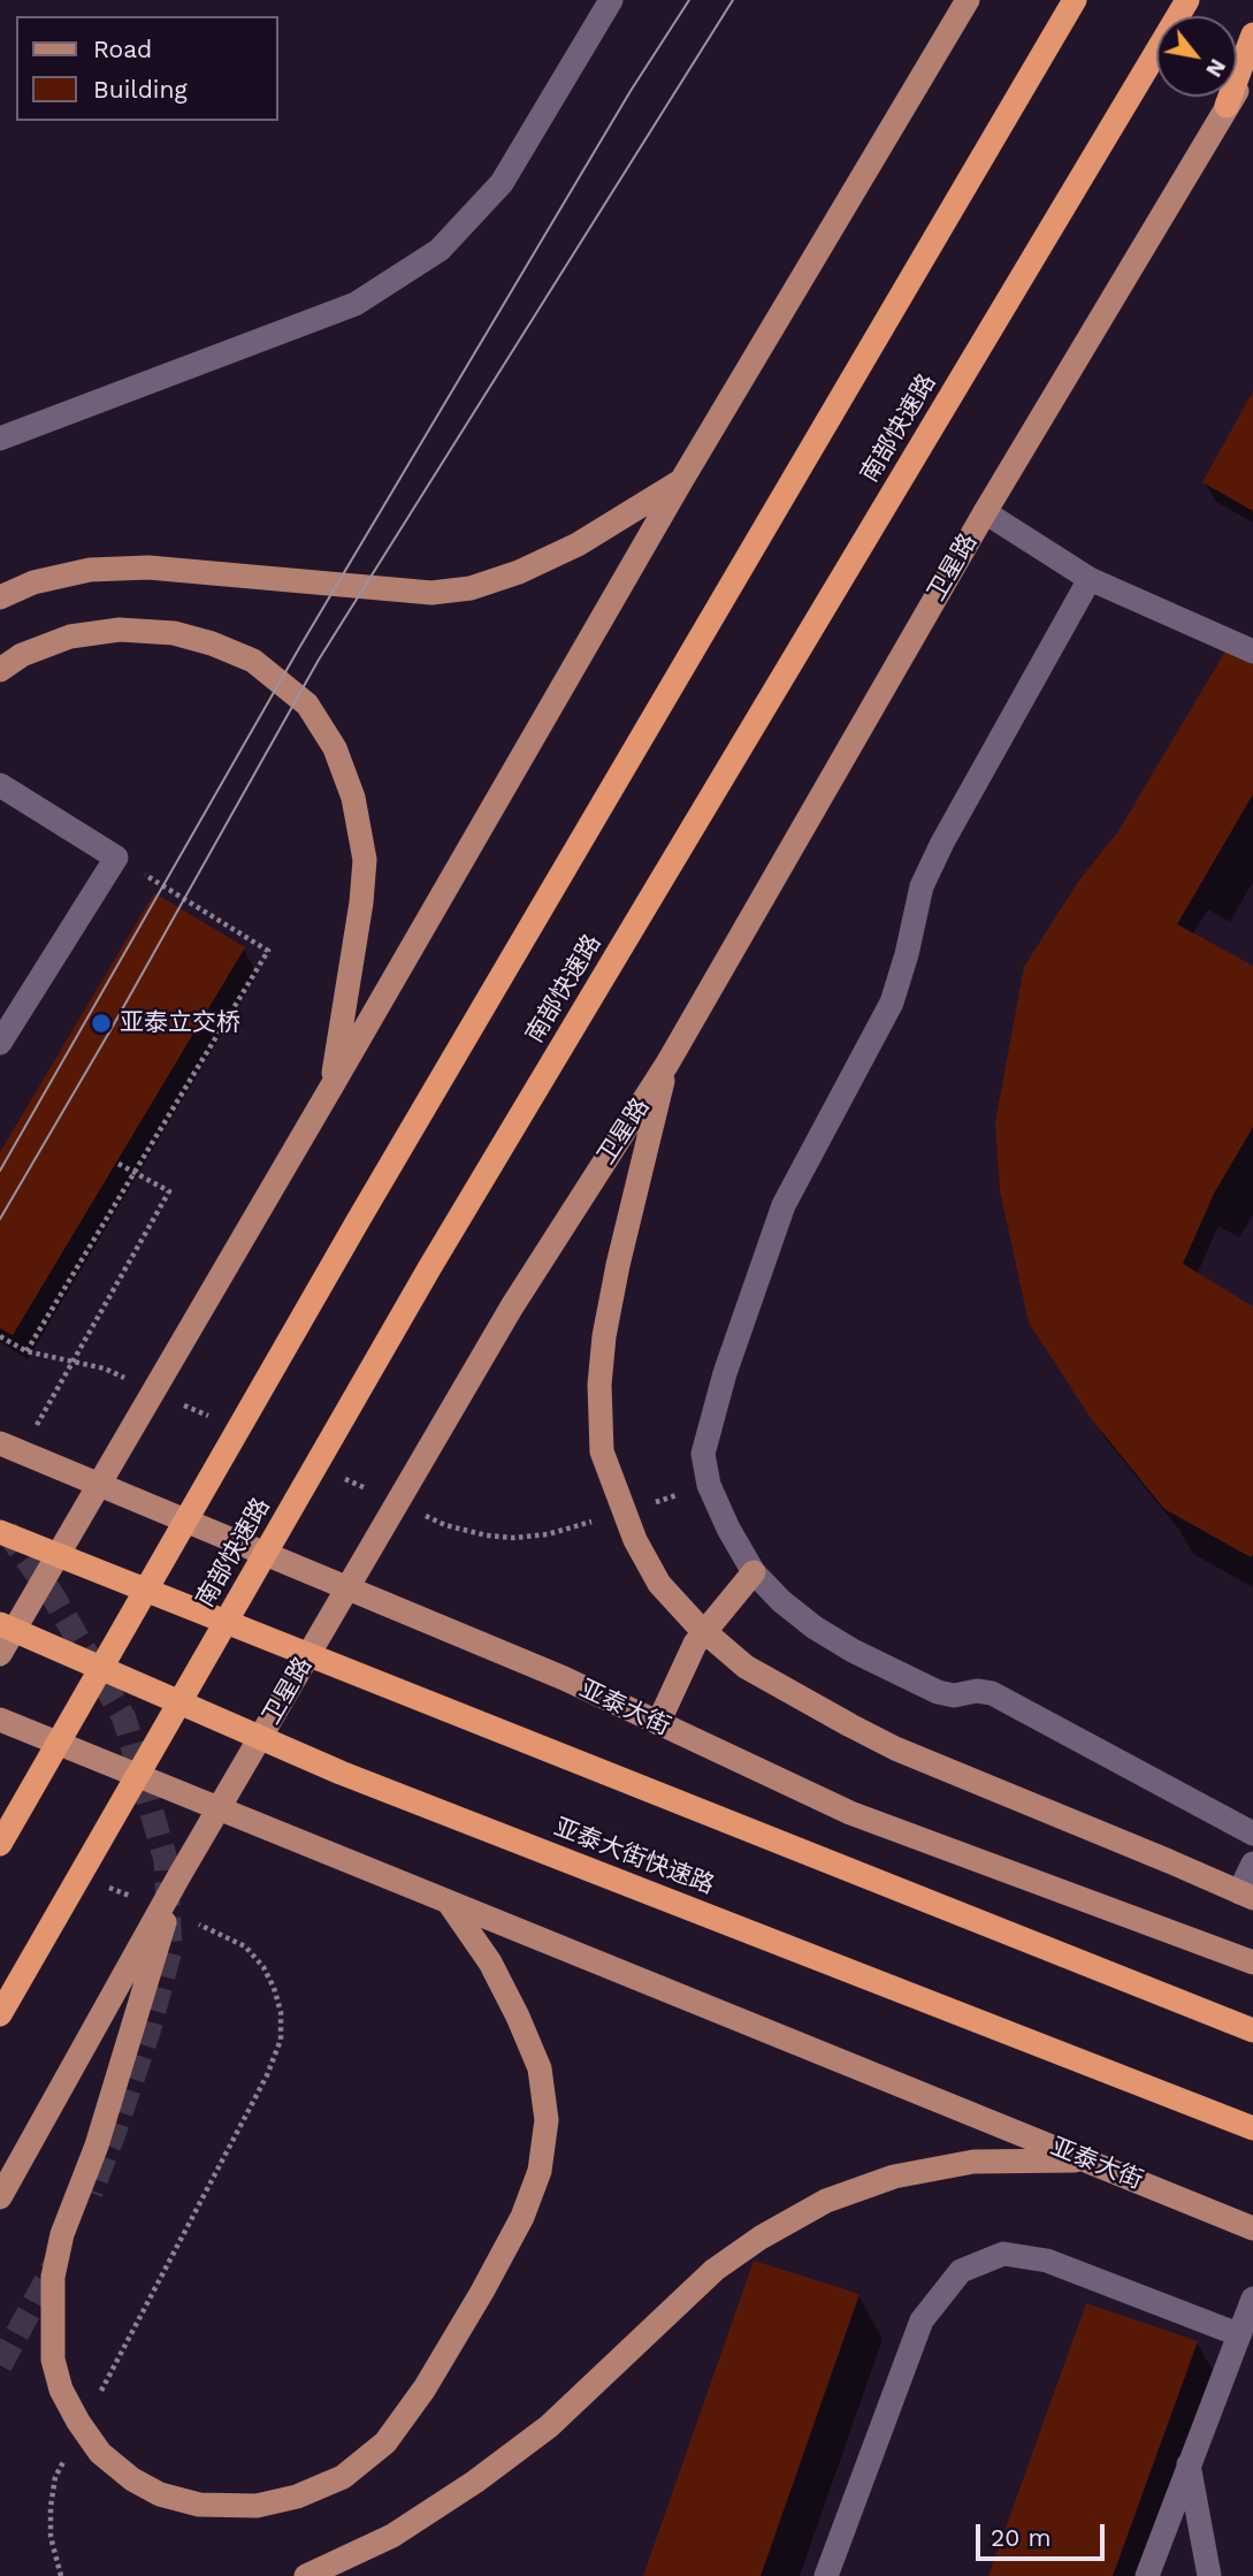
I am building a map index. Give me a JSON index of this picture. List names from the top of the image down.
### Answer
{
  "streets": {
    "highway": ["南部快速路", "亚泰大街快速路"],
    "main road": ["卫星路", "亚泰大街"]
  },
  "places": ["亚泰立交桥"],
  "legend": ["Road", "Building"],
  "scale_bar": "20 m",
  "north": "bottom right"
}
